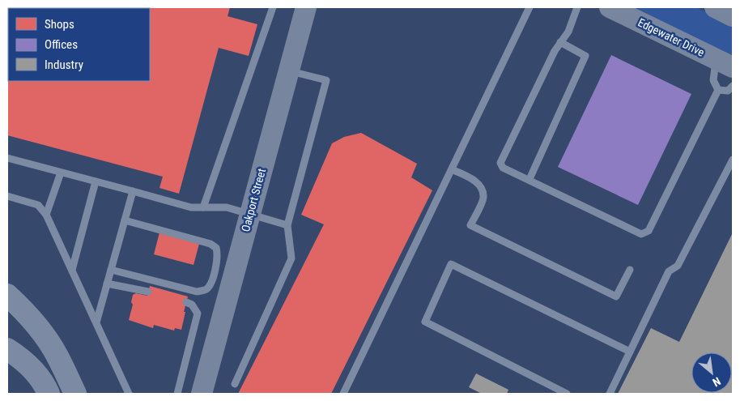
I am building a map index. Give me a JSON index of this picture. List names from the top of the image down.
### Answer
{
  "streets": {
    "main road": ["Edgewater Drive", "Oakport Street"]
  },
  "legend": ["Shops", "Offices", "Industry"],
  "north": "bottom right"
}
